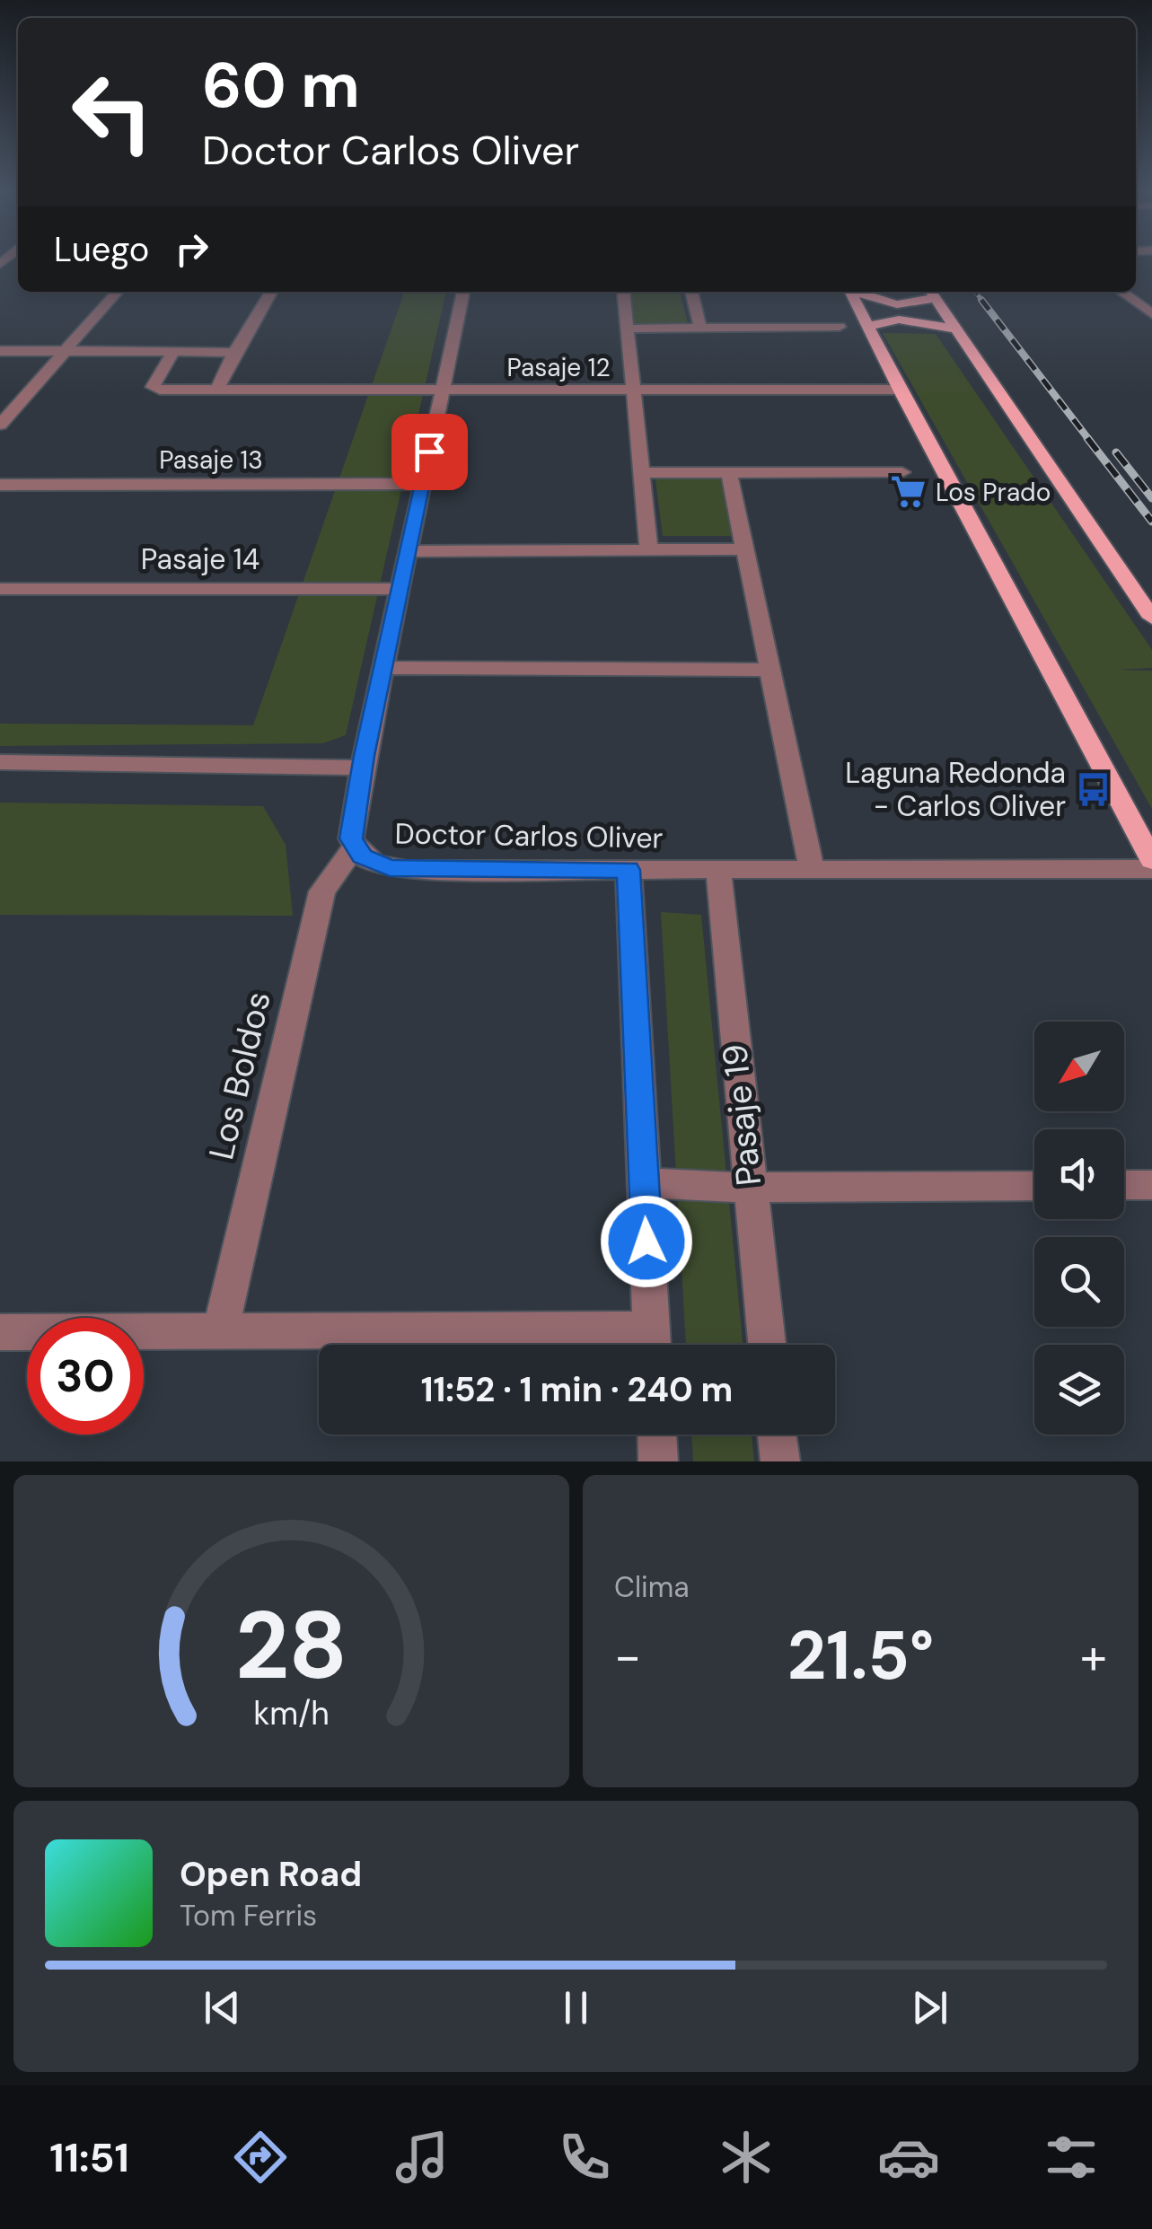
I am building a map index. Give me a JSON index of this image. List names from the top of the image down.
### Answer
{
  "streets": {
    "street": [
      "Pasaje 12",
      "Pasaje 13",
      "Pasaje 14",
      "Doctor Carlos Oliver",
      "Los Boldos",
      "Pasaje 19"
    ]
  },
  "crossings": [
    ["Doctor Carlos Oliver", "Los Boldos"],
    ["Doctor Carlos Oliver", "Pasaje 19"]
  ],
  "places": {
    "supermarket": ["Los Prado"],
    "bus stop": ["Laguna Redonda - Carlos Oliver"]
  },
  "north": "bottom left",
  "page": {
    "turn": ["60 m", "Doctor Carlos Oliver"],
    "then": "Luego",
    "limit": "30",
    "trip": "11:52 · 1 min · 240 m",
    "tile": "Clima",
    "heat": ["−", "21.5°", "+"],
    "song": ["Open Road", "Tom Ferris"],
    "tabs": "11:51",
    "gauge": ["28", "km/h"]
  }
}
